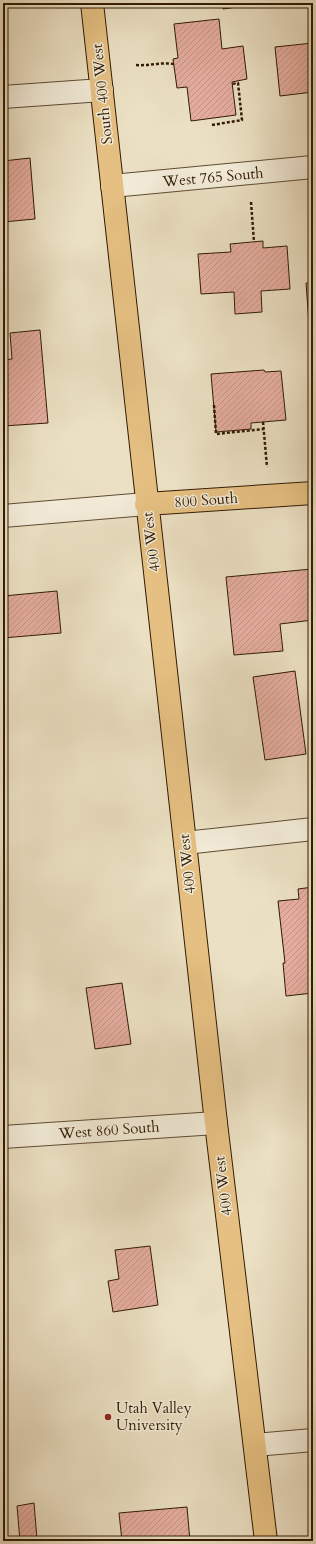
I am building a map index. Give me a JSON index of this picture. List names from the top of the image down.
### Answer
{
  "streets": {
    "main road": ["South 400 West", "800 South", "400 West"],
    "street": ["West 765 South", "West 860 South"]
  },
  "crossings": [
    ["South 400 West", "West 765 South"],
    ["South 400 West", "400 West"],
    ["West 765 South", "400 West"],
    ["800 South", "400 West"],
    ["400 West", "West 860 South"]
  ],
  "places": ["Utah Valley University"]
}
